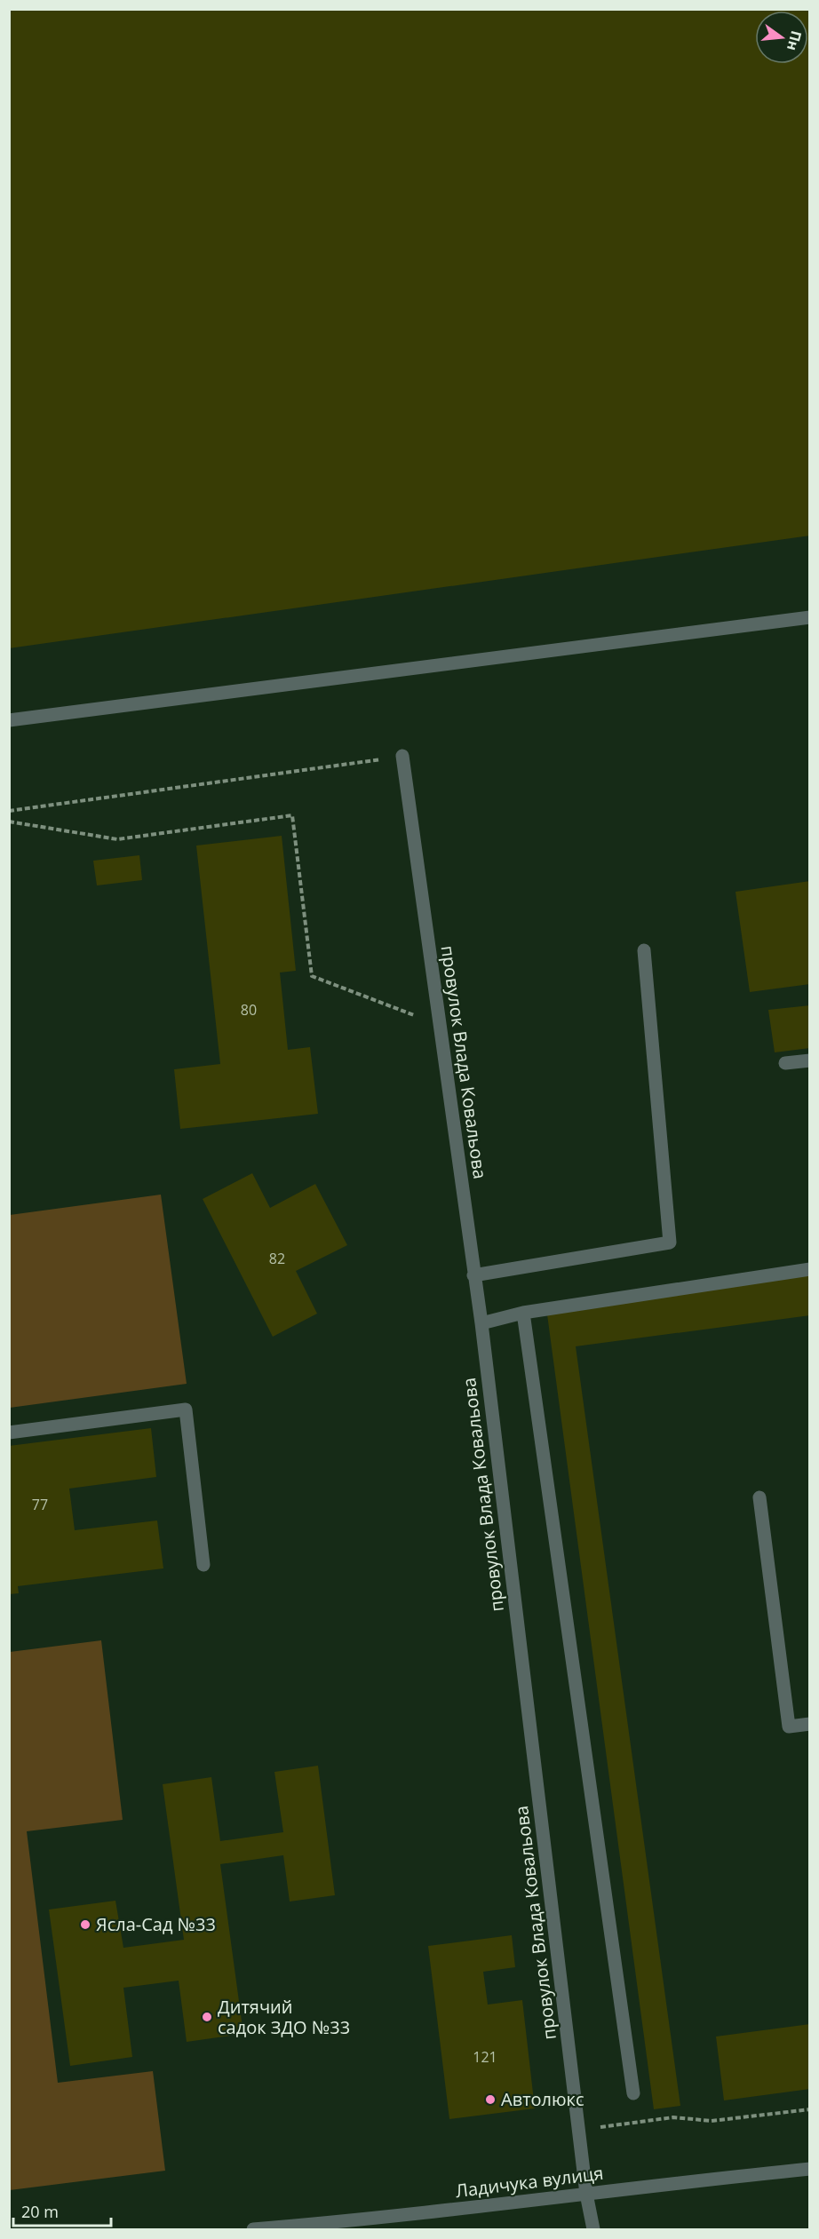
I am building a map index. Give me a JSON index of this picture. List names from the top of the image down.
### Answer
{
  "streets": {
    "street": ["провулок Влада Ковальова", "Ладичука вулиця"]
  },
  "crossings": [
    ["провулок Влада Ковальова", "Ладичука вулиця"]
  ],
  "places": ["Ясла-Сад №33", "Дитячий садок ЗДО №33", "Автолюкс"],
  "house_numbers": [
    "80",
    "82",
    "77",
    "121"
  ],
  "scale_bar": "20 m",
  "north": "right"
}
